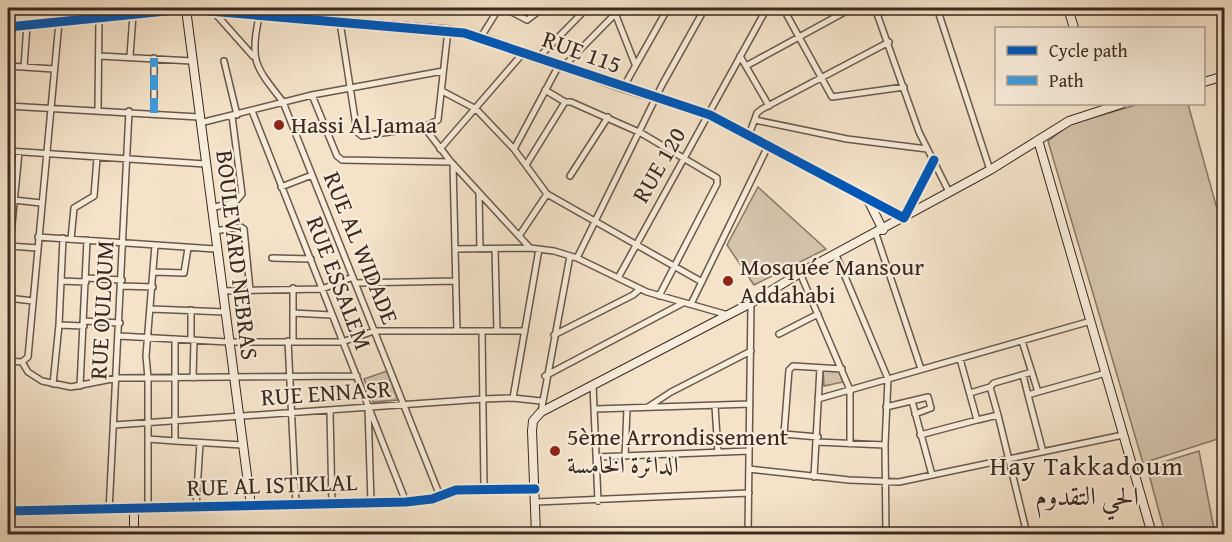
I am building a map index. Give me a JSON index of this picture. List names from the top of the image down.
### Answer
{
  "streets": {
    "street": [
      "RUE 115",
      "RUE 120",
      "RUE AL WIDADE",
      "BOULEVARD NEBRAS",
      "RUE ESSALEM",
      "RUE OULOUM",
      "RUE ENNASR",
      "RUE AL ISTIKLAL"
    ]
  },
  "crossings": [
    ["RUE 115", "RUE 120"],
    ["RUE 115", "RUE AL WIDADE"],
    ["RUE 115", "BOULEVARD NEBRAS"],
    ["RUE AL WIDADE", "RUE ENNASR"],
    ["RUE AL WIDADE", "RUE AL ISTIKLAL"],
    ["BOULEVARD NEBRAS", "RUE ENNASR"],
    ["BOULEVARD NEBRAS", "RUE AL ISTIKLAL"],
    ["RUE ESSALEM", "RUE ENNASR"],
    ["RUE ESSALEM", "RUE AL ISTIKLAL"],
    ["RUE OULOUM", "RUE ENNASR"],
    ["RUE OULOUM", "RUE AL ISTIKLAL"]
  ],
  "districts": ["Hay Takkadoum الحي التقدوم"],
  "places": ["Hassi Al Jamaa", "Mosquée Mansour Addahabi", "5ème Arrondissement الدائرة الخامسة"],
  "legend": ["Cycle path", "Path"]
}
